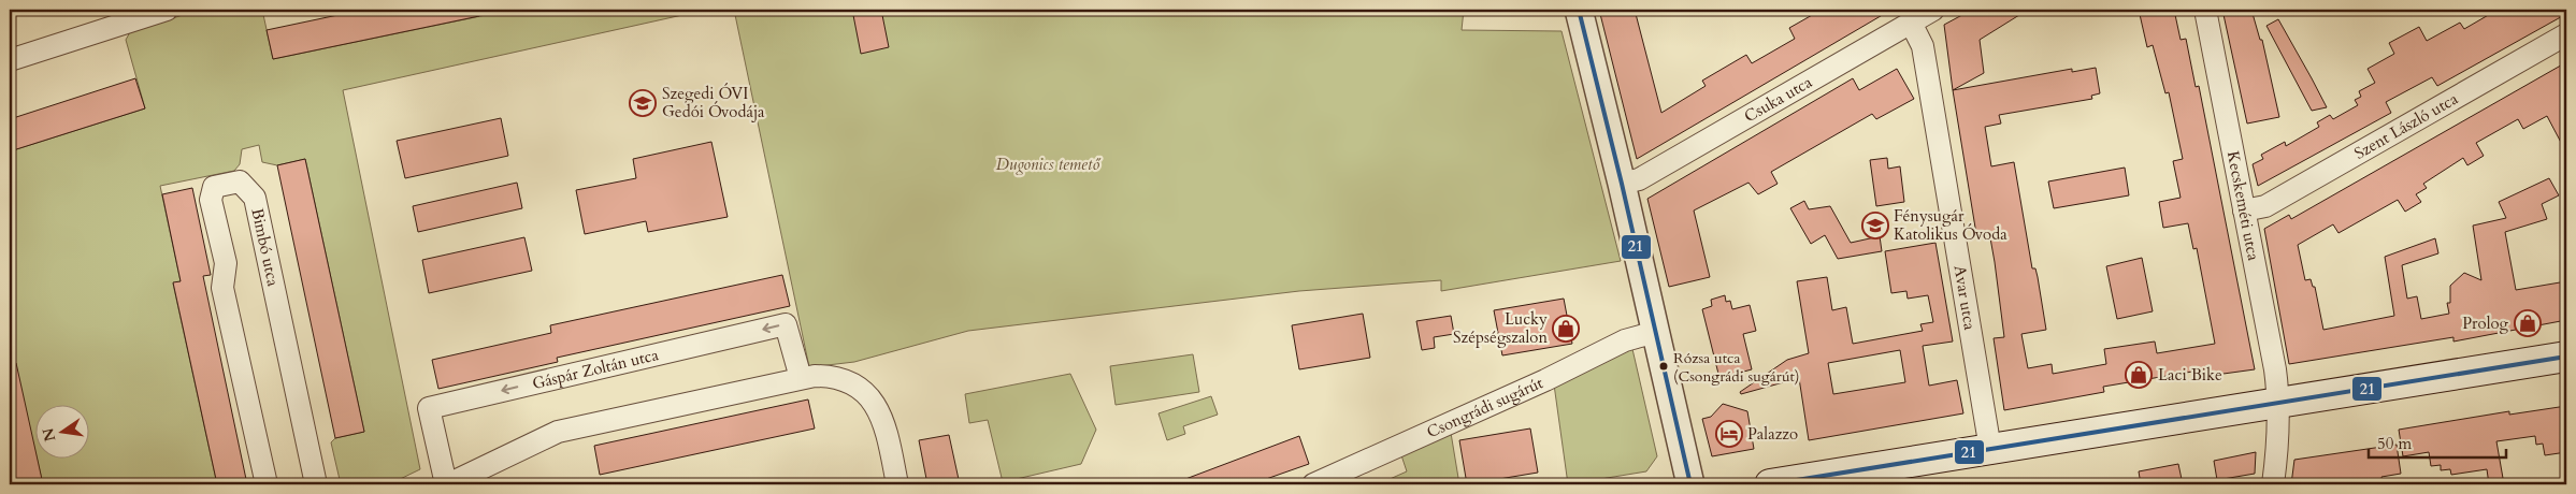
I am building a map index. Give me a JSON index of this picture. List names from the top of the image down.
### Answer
{
  "streets": {
    "street": [
      "Csuka utca",
      "Szent László utca",
      "Kecskeméti utca",
      "Bimbó utca",
      "Avar utca",
      "Gáspár Zoltán utca",
      "Csongrádi sugárút"
    ]
  },
  "crossings": [
    ["Csuka utca", "Avar utca"],
    ["Szent László utca", "Kecskeméti utca"]
  ],
  "parks": ["Dugonics temető"],
  "places": {
    "school or university": ["Szegedi ÓVI Gedói Óvodája", "Fénysugár Katolikus Óvoda"],
    "shop": ["Prolog", "Lucky Szépségszalon", "Laci Bike"],
    "other": ["Rózsa utca (Csongrádi sugárút)"],
    "hotel": ["Palazzo"]
  },
  "lines": ["transit line 21"],
  "scale_bar": "50 m",
  "north": "left"
}
